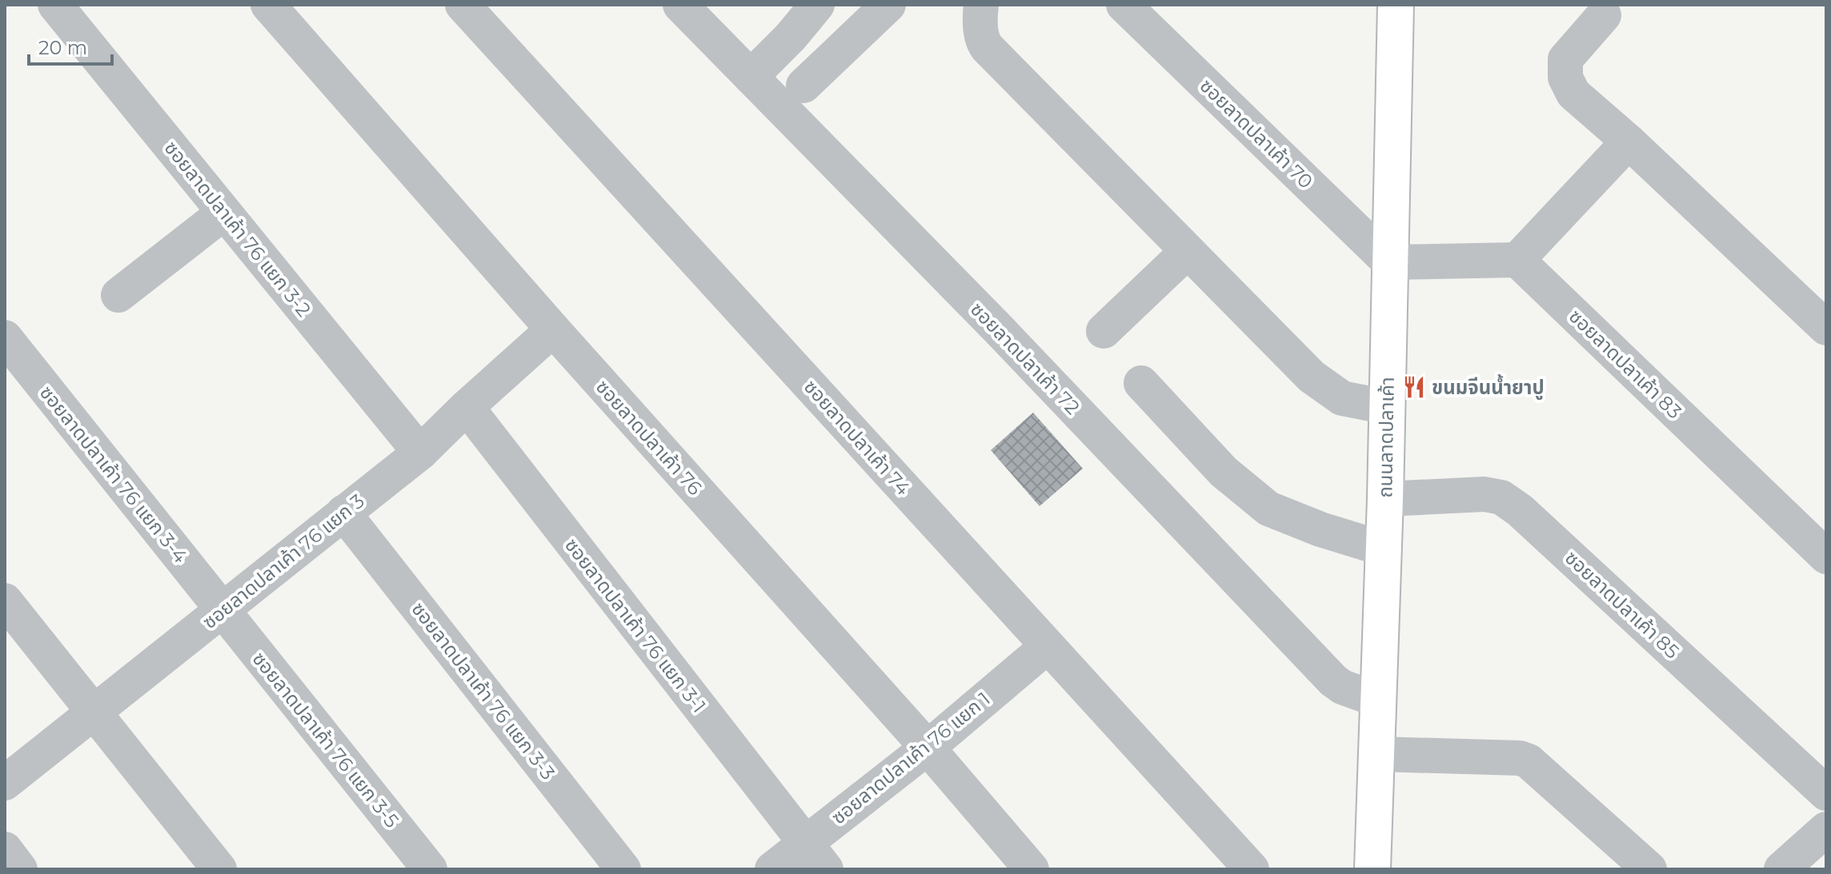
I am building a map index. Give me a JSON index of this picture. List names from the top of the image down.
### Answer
{
  "streets": {
    "main road": ["ถนนลาดปลาเค้า"],
    "street": [
      "ซอยลาดปลาเค้า 70",
      "ซอยลาดปลาเค้า 76 แยก 3-2",
      "ซอยลาดปลาเค้า 72",
      "ซอยลาดปลาเค้า 83",
      "ซอยลาดปลาเค้า 76",
      "ซอยลาดปลาเค้า 74",
      "ซอยลาดปลาเค้า 76 แยก 3-4",
      "ซอยลาดปลาเค้า 76 แยก 3",
      "ซอยลาดปลาเค้า 85",
      "ซอยลาดปลาเค้า 76 แยก 3-1",
      "ซอยลาดปลาเค้า 76 แยก 3-3",
      "ซอยลาดปลาเค้า 76 แยก 3-5",
      "ซอยลาดปลาเค้า 76 แยก 1"
    ]
  },
  "crossings": [
    ["ซอยลาดปลาเค้า 70", "ถนนลาดปลาเค้า"],
    ["ซอยลาดปลาเค้า 76 แยก 3-2", "ซอยลาดปลาเค้า 76 แยก 3"],
    ["ซอยลาดปลาเค้า 72", "ถนนลาดปลาเค้า"],
    ["ซอยลาดปลาเค้า 76", "ซอยลาดปลาเค้า 76 แยก 3"],
    ["ซอยลาดปลาเค้า 76", "ซอยลาดปลาเค้า 76 แยก 1"],
    ["ซอยลาดปลาเค้า 74", "ซอยลาดปลาเค้า 76 แยก 1"],
    ["ถนนลาดปลาเค้า", "ซอยลาดปลาเค้า 85"],
    ["ซอยลาดปลาเค้า 76 แยก 3-4", "ซอยลาดปลาเค้า 76 แยก 3"],
    ["ซอยลาดปลาเค้า 76 แยก 3-4", "ซอยลาดปลาเค้า 76 แยก 3-5"],
    ["ซอยลาดปลาเค้า 76 แยก 3", "ซอยลาดปลาเค้า 76 แยก 3-1"],
    ["ซอยลาดปลาเค้า 76 แยก 3", "ซอยลาดปลาเค้า 76 แยก 3-3"],
    ["ซอยลาดปลาเค้า 76 แยก 3", "ซอยลาดปลาเค้า 76 แยก 3-5"],
    ["ซอยลาดปลาเค้า 76 แยก 3-1", "ซอยลาดปลาเค้า 76 แยก 1"]
  ],
  "places": {
    "restaurant": ["ขนมจีนน้ำยาปู"]
  },
  "scale_bar": "20 m"
}
